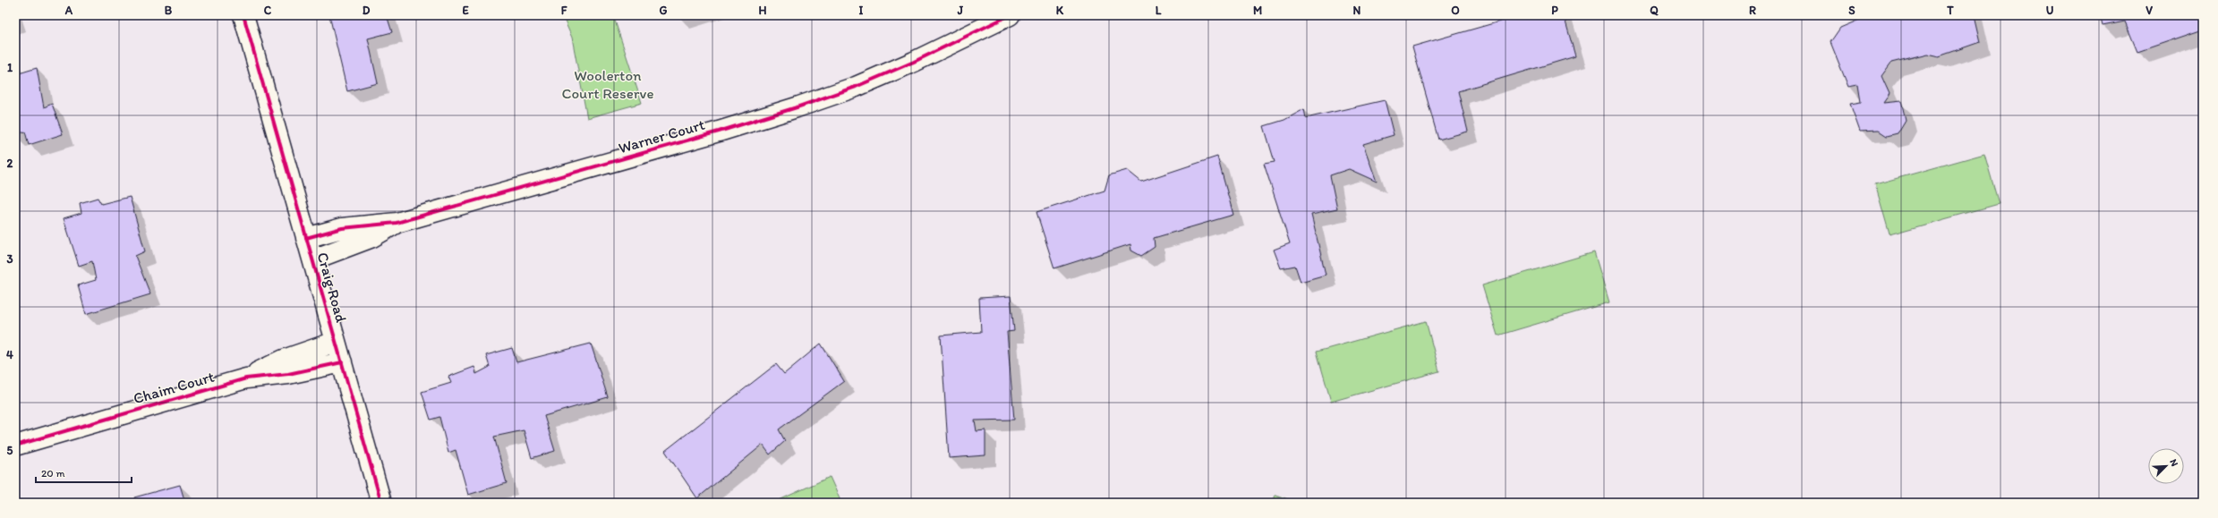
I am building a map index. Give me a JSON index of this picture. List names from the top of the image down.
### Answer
{
  "streets": {
    "street": ["Warner Court", "Craig Road", "Chaim Court"]
  },
  "crossings": [
    ["Warner Court", "Craig Road"],
    ["Craig Road", "Chaim Court"]
  ],
  "parks": ["Woolerton Court Reserve"],
  "scale_bar": "20 m",
  "north": "top right",
  "grid": {
    "columns": [
      "A",
      "B",
      "C",
      "D",
      "E",
      "F",
      "G",
      "H",
      "I",
      "J",
      "K",
      "L",
      "M",
      "N",
      "O",
      "P",
      "Q",
      "R",
      "S",
      "T",
      "U",
      "V"
    ],
    "rows": [
      "1",
      "2",
      "3",
      "4",
      "5"
    ]
  }
}
